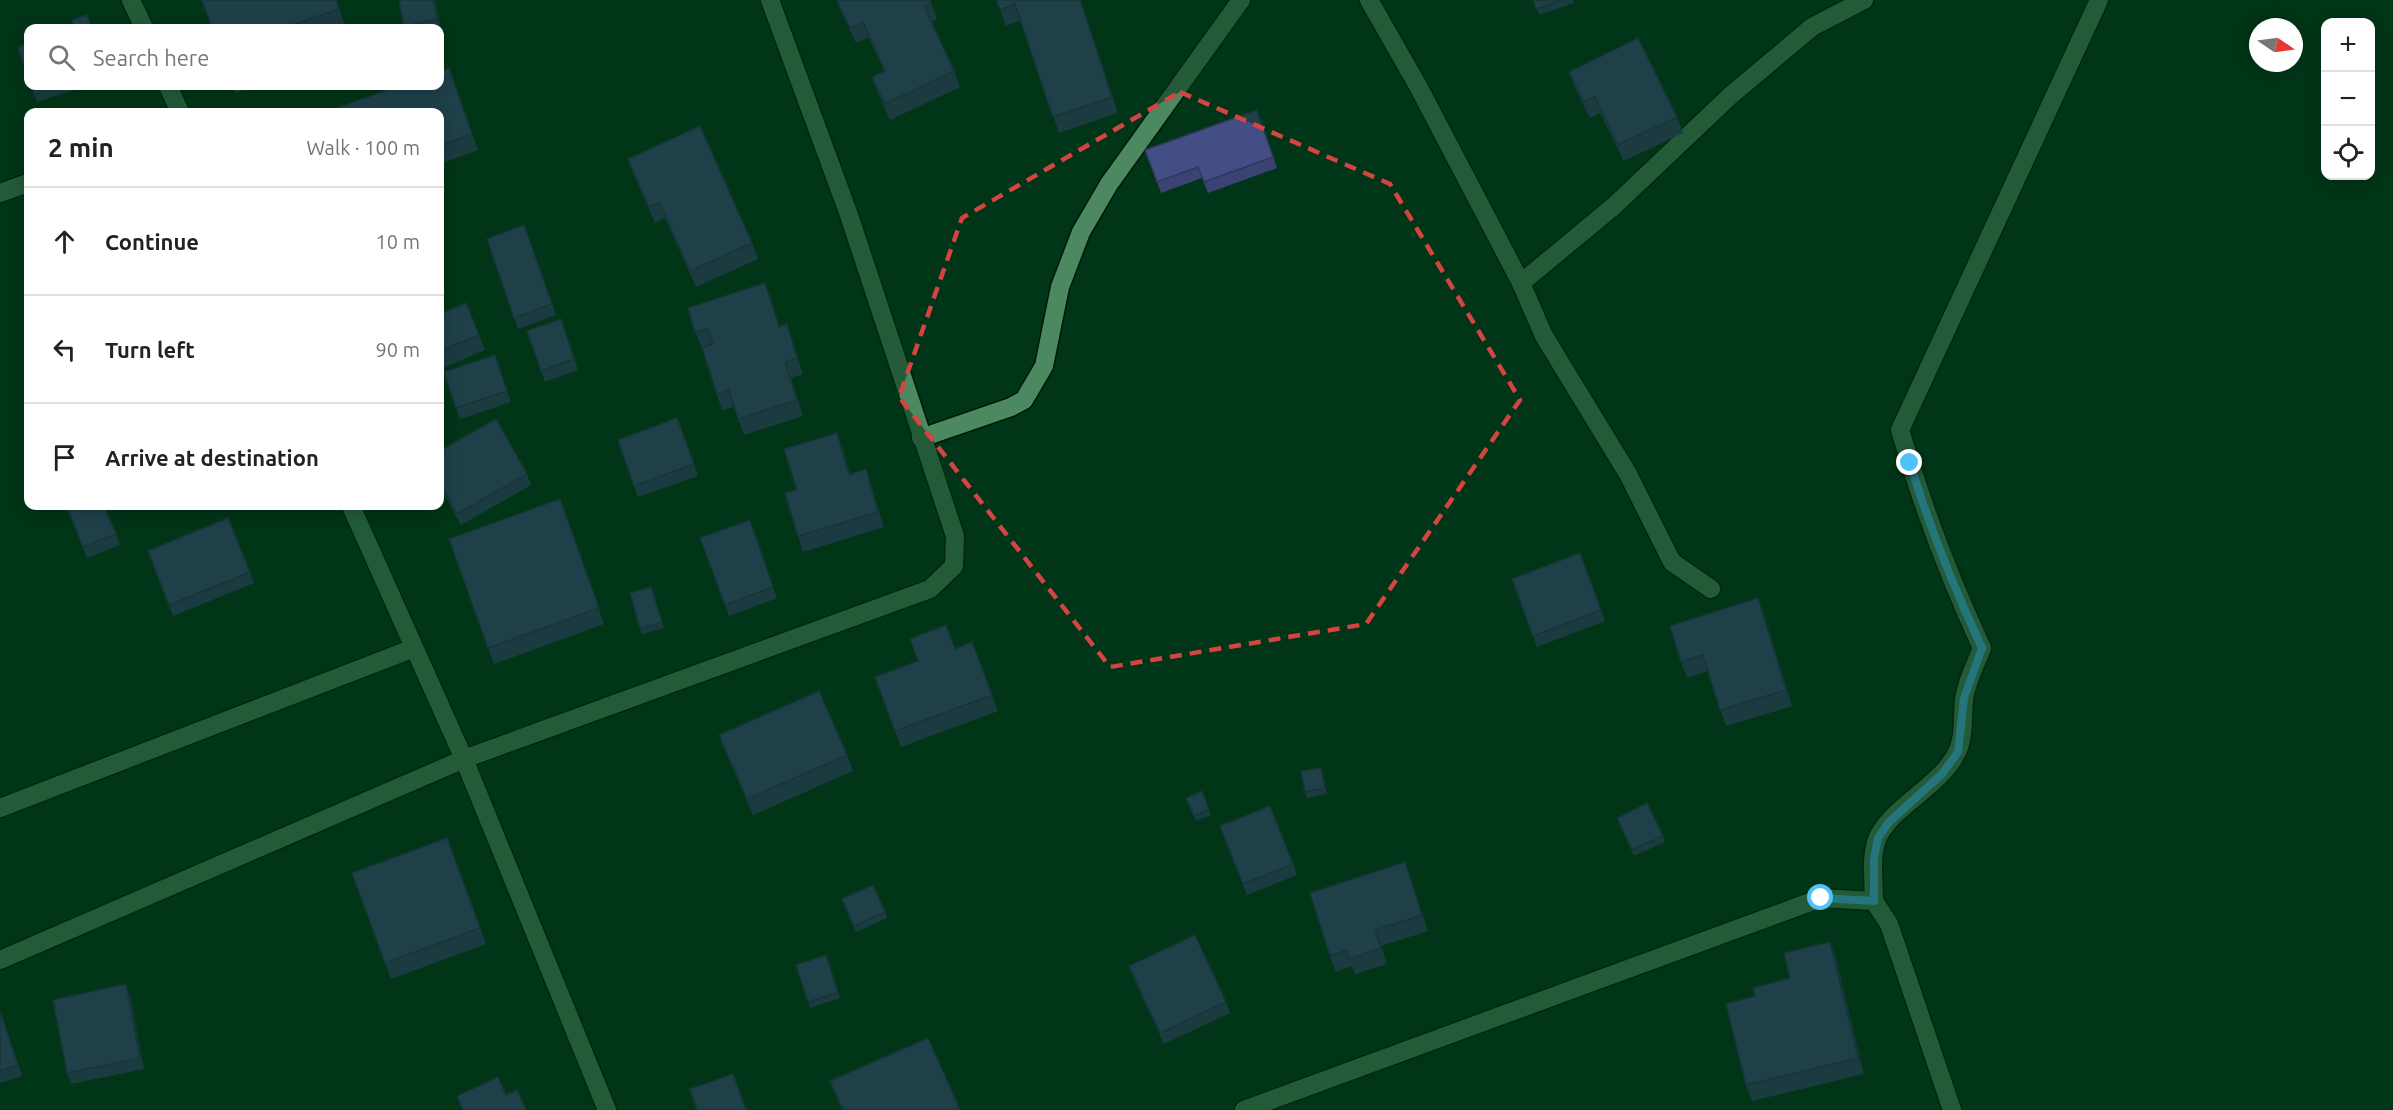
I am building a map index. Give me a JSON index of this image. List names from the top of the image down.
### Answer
{
  "north": "right",
  "page": {
    "map_buttons": ["+", "−"],
    "search": "Search here",
    "heading": ["2 min", "Walk · 100 m"],
    "list": [
      ["Continue", "10 m"],
      ["Turn left", "90 m"],
      "Arrive at destination"
    ]
  }
}
